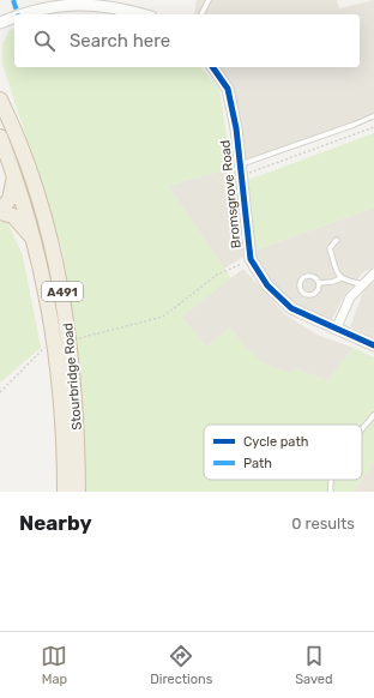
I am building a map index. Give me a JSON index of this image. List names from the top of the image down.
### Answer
{
  "streets": {
    "highway": ["A491", "Stourbridge Road"],
    "street": ["Bromsgrove Road"]
  },
  "legend": ["Cycle path", "Path"],
  "page": {
    "search": "Search here",
    "heading": ["Nearby", "0 results"],
    "nav": ["Map", "Directions", "Saved"]
  }
}
